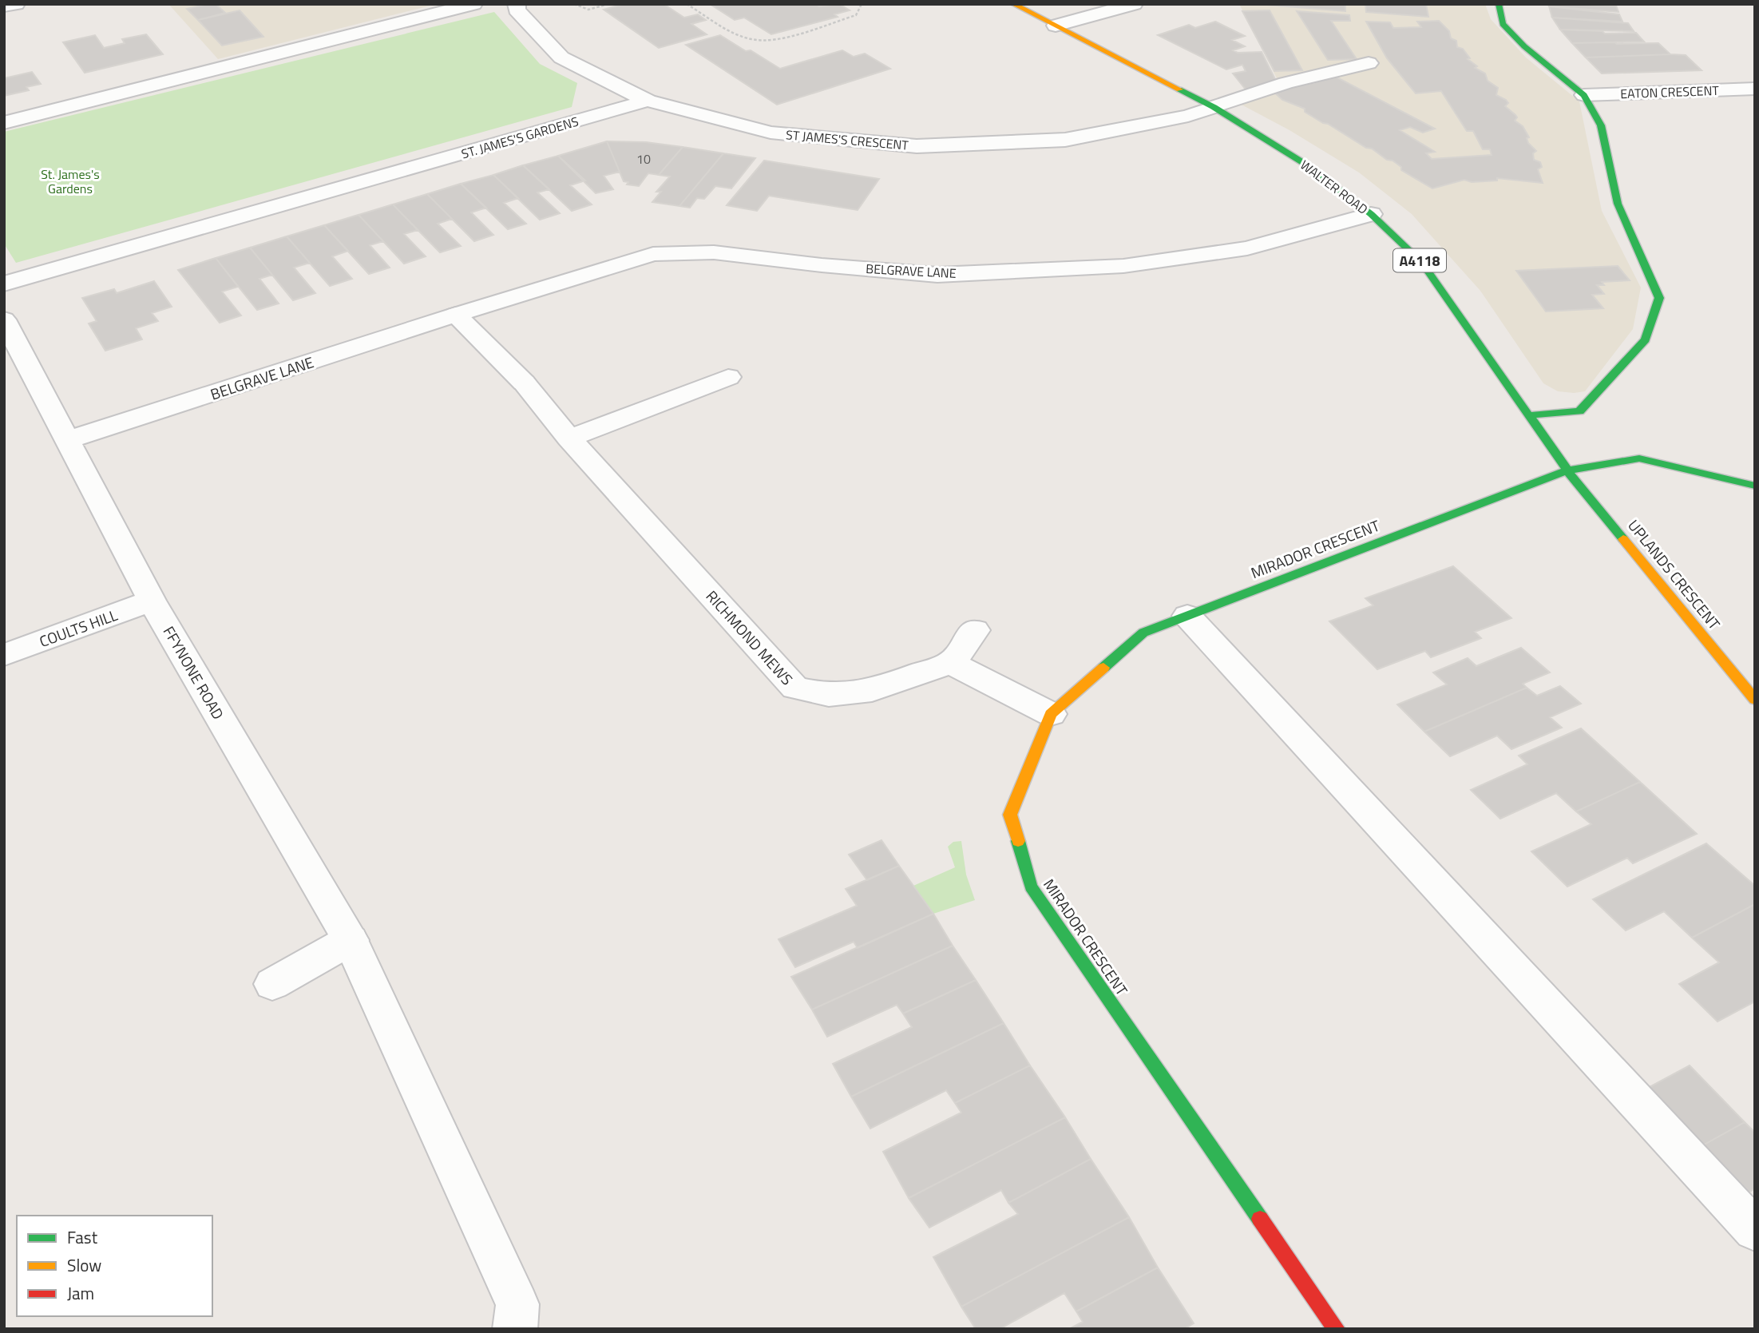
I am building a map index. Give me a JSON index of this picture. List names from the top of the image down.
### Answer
{
  "streets": {
    "street": [
      "EATON CRESCENT",
      "ST. JAMES'S GARDENS",
      "ST JAMES'S CRESCENT",
      "WALTER ROAD",
      "A4118",
      "BELGRAVE LANE",
      "MIRADOR CRESCENT",
      "UPLANDS CRESCENT",
      "COULTS HILL",
      "RICHMOND MEWS",
      "FFYNONE ROAD"
    ]
  },
  "crossings": [
    ["ST. JAMES'S GARDENS", "ST JAMES'S CRESCENT"],
    ["ST JAMES'S CRESCENT", "WALTER ROAD"],
    ["WALTER ROAD", "BELGRAVE LANE"],
    ["WALTER ROAD", "MIRADOR CRESCENT"],
    ["WALTER ROAD", "UPLANDS CRESCENT"],
    ["BELGRAVE LANE", "RICHMOND MEWS"],
    ["BELGRAVE LANE", "FFYNONE ROAD"],
    ["MIRADOR CRESCENT", "UPLANDS CRESCENT"],
    ["COULTS HILL", "FFYNONE ROAD"]
  ],
  "parks": ["St. James's Gardens"],
  "house_numbers": ["10"],
  "legend": ["Fast", "Slow", "Jam"]
}
